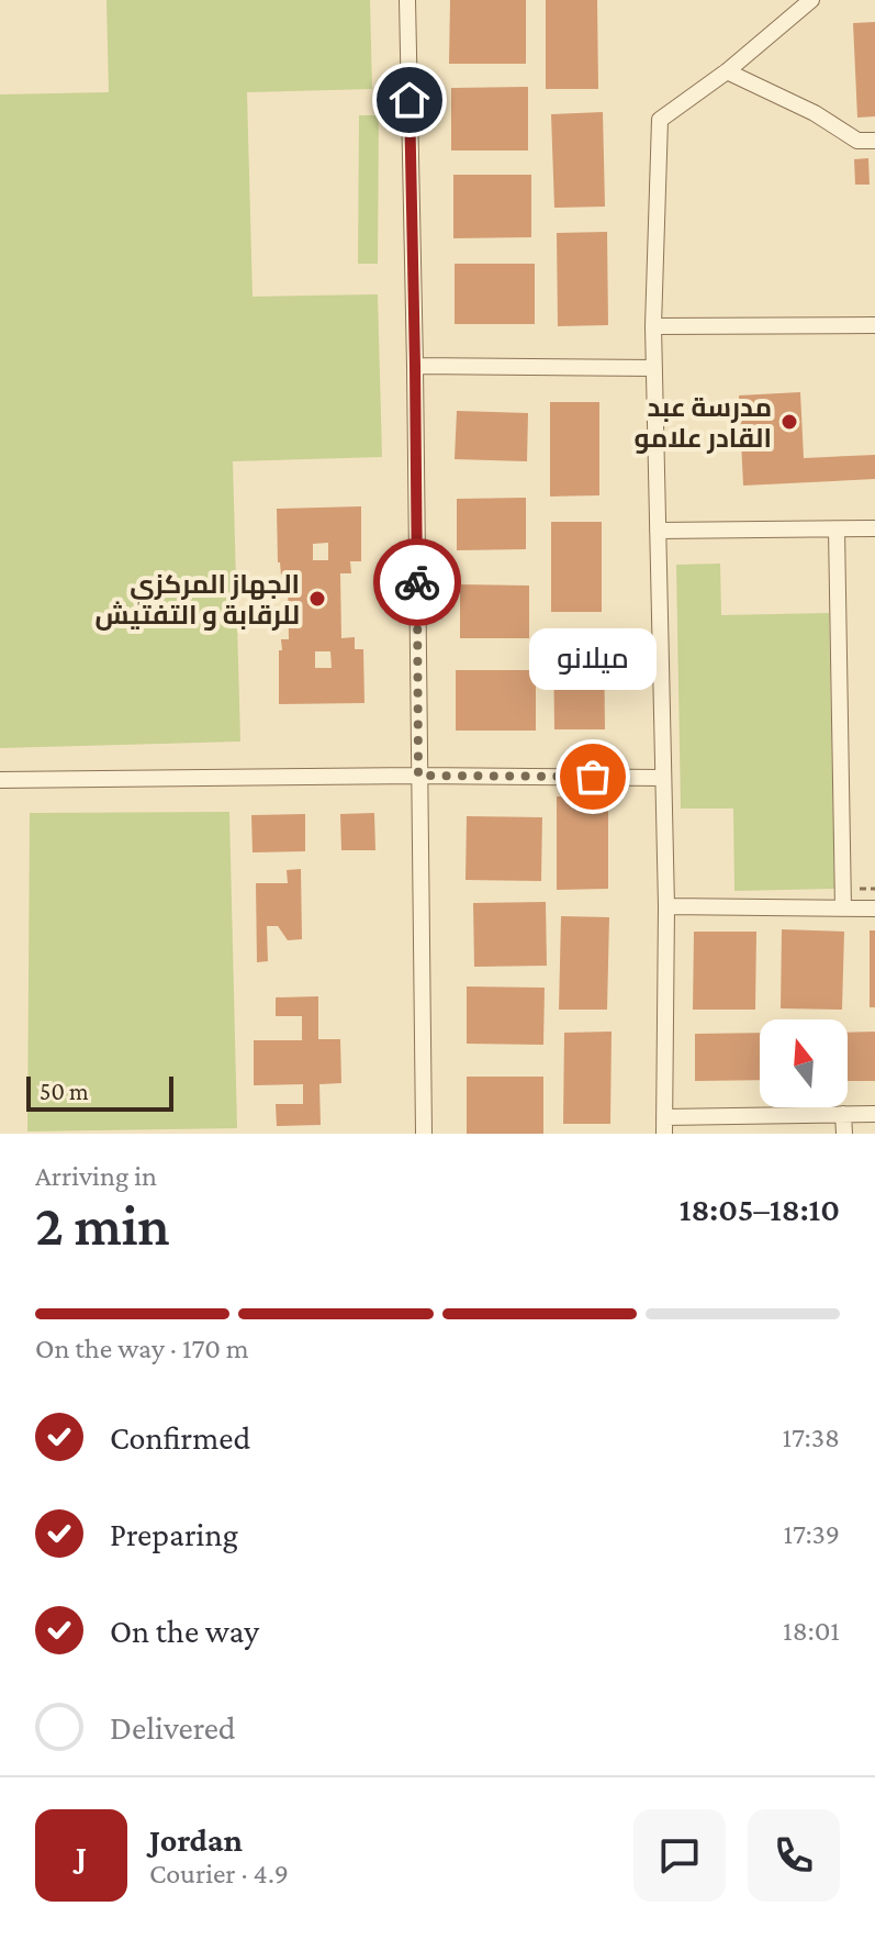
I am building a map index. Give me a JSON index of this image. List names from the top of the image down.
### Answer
{
  "places": ["مدرسة عبد القادر علامو", "الجهاز المركزي للرقابة و التفتيش", "ميلانو"],
  "scale_bar": "50 m",
  "north": "top",
  "page": {
    "bubble": "ميلانو",
    "scale": "50 m",
    "heading": ["2 min", "Arriving in", "18:05–18:10"],
    "panel": ["Jordan", "Courier · 4.9"],
    "bar": "On the way · 170 m",
    "list": [
      ["Confirmed", "17:38"],
      ["Preparing", "17:39"],
      ["On the way", "18:01"],
      "Delivered"
    ],
    "round": "J"
  }
}
